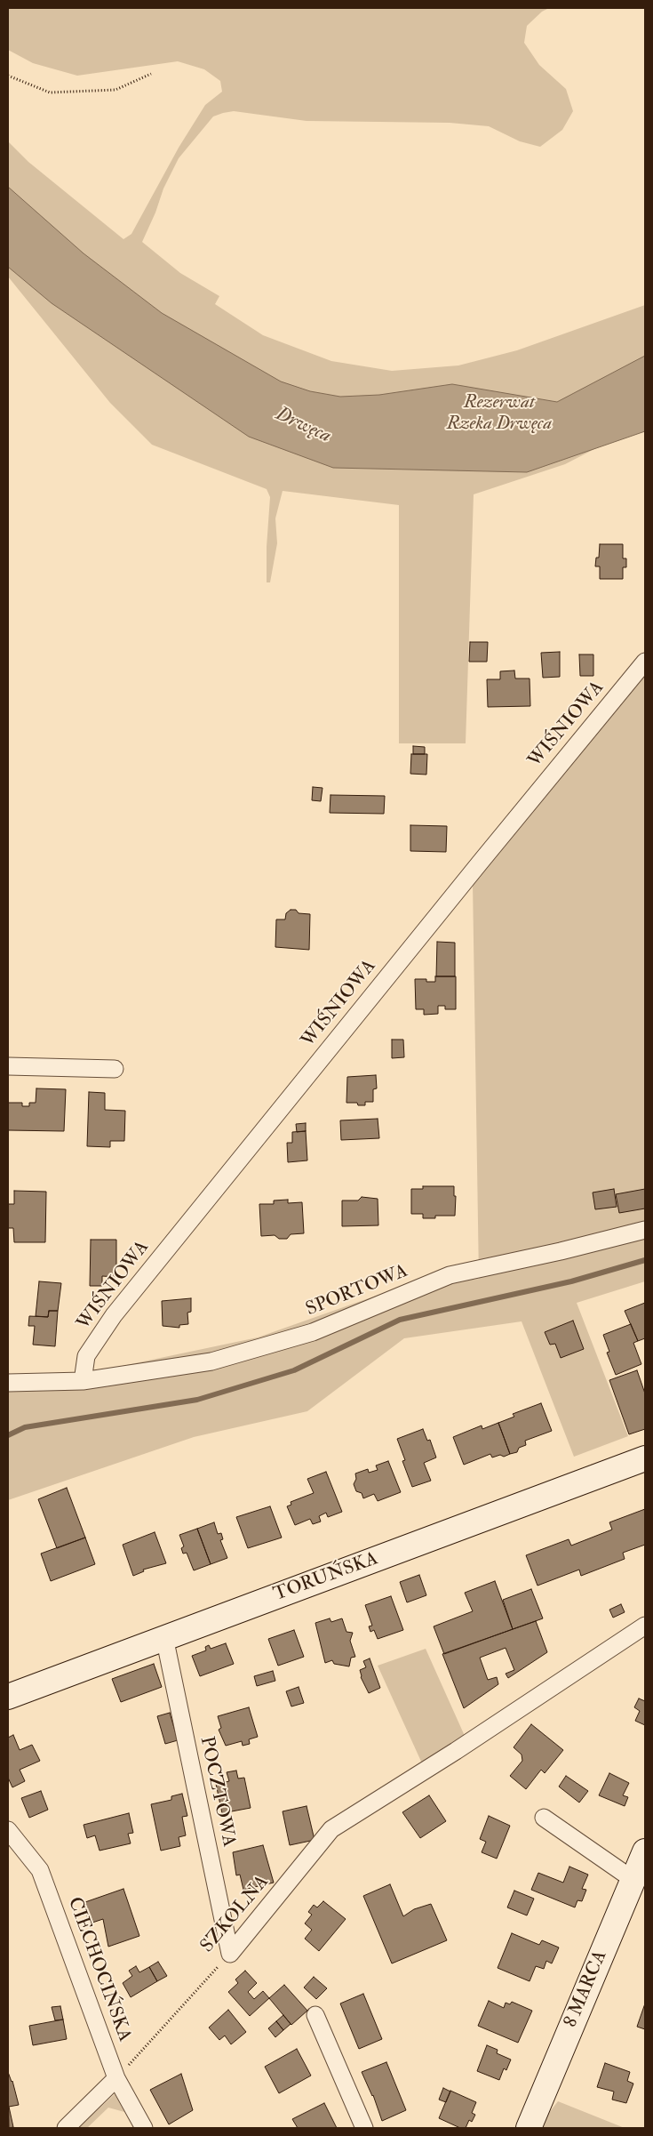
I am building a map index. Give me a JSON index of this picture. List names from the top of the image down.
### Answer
{
  "streets": {
    "main road": ["TORUŃSKA", "8 MARCA"],
    "street": [
      "WIŚNIOWA",
      "SPORTOWA",
      "POCZTOWA",
      "SZKOLNA",
      "CIECHOCIŃSKA"
    ]
  },
  "crossings": [
    ["WIŚNIOWA", "SPORTOWA"],
    ["TORUŃSKA", "POCZTOWA"],
    ["POCZTOWA", "SZKOLNA"],
    ["SZKOLNA", "CIECHOCIŃSKA"]
  ],
  "water": ["Drwęca"],
  "parks": ["Rezerwat Rzeka Drwęca"]
}
